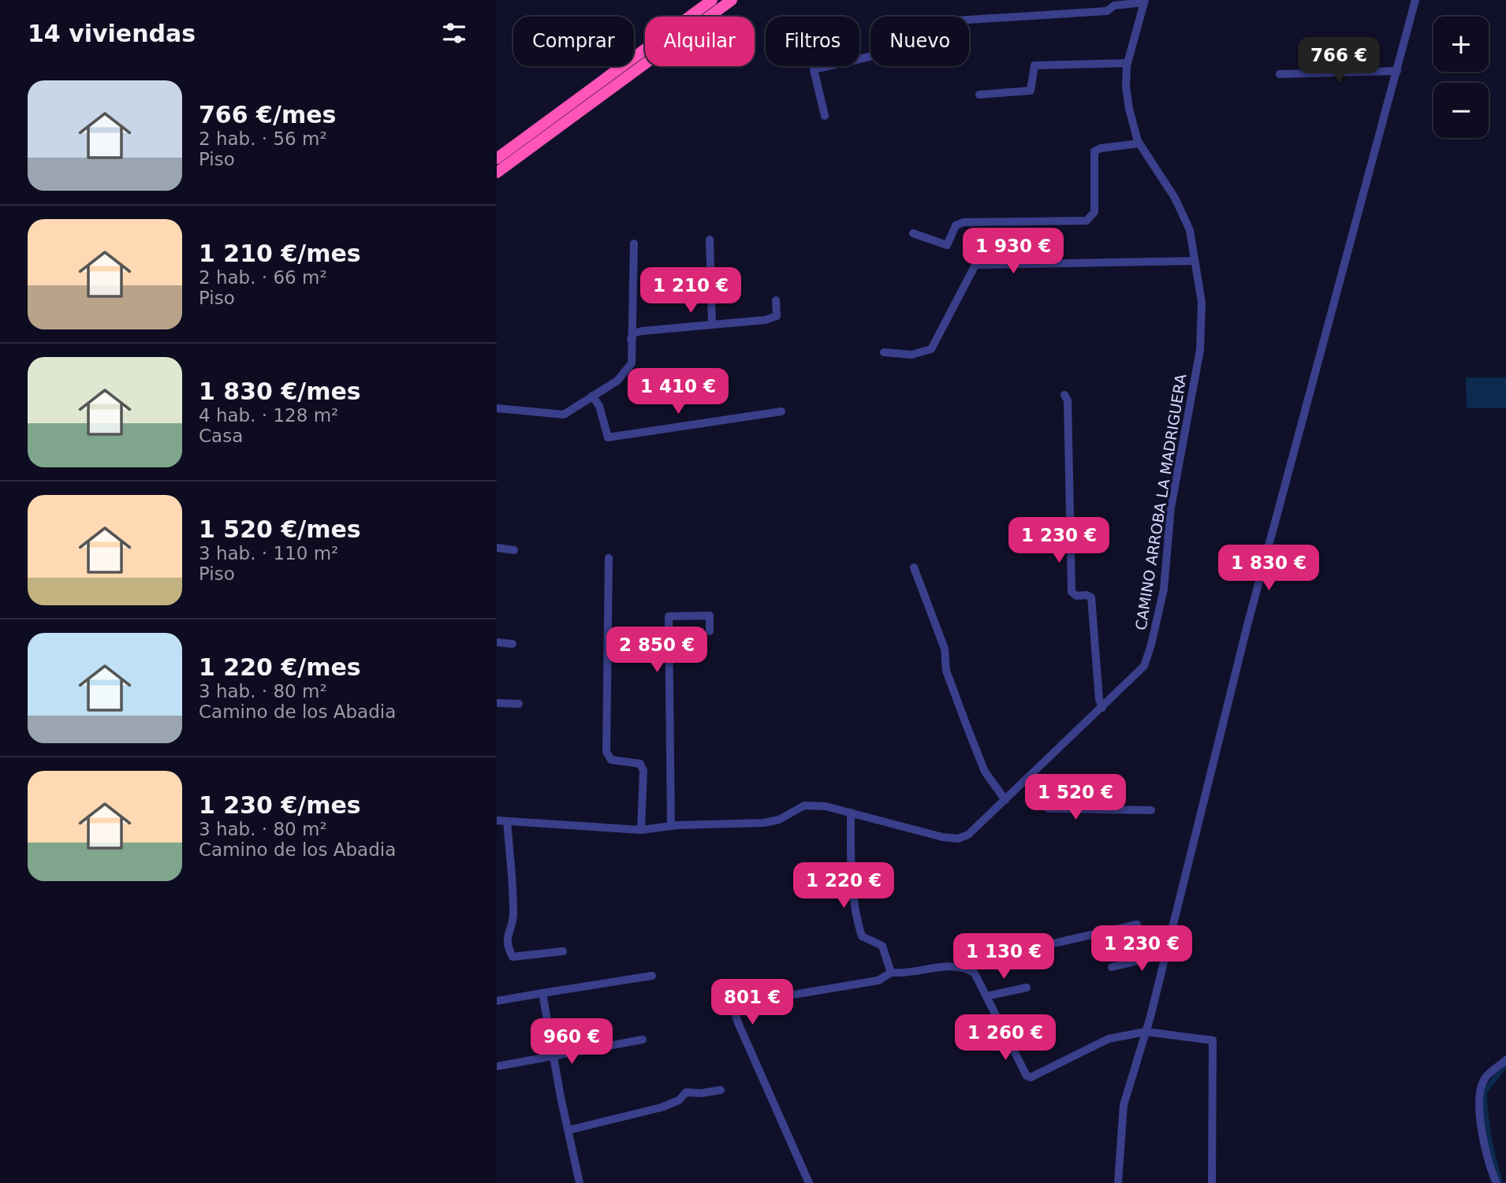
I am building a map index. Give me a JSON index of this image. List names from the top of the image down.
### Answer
{
  "streets": {
    "street": ["CAMINO ARROBA LA MADRIGUERA"]
  },
  "page": {
    "heading": "14 viviendas",
    "map_buttons": ["+", "−"],
    "chip": [
      "Comprar",
      "Alquilar",
      "Filtros",
      "Nuevo"
    ],
    "price": [
      "766 €",
      "1 930 €",
      "1 210 €",
      "1 410 €",
      "1 230 €",
      "1 830 €",
      "2 850 €",
      "1 520 €",
      "1 220 €",
      "1 230 €",
      "1 130 €",
      "801 €",
      "1 260 €",
      "960 €"
    ],
    "list": [
      {
        "name": "766 €/mes",
        "note": "2 hab. · 56 m² · Piso"
      },
      {
        "name": "1 210 €/mes",
        "note": "2 hab. · 66 m² · Piso"
      },
      {
        "name": "1 830 €/mes",
        "note": "4 hab. · 128 m² · Casa"
      },
      {
        "name": "1 520 €/mes",
        "note": "3 hab. · 110 m² · Piso"
      },
      {
        "name": "1 220 €/mes",
        "note": "3 hab. · 80 m² · Camino de los Abadia"
      },
      {
        "name": "1 230 €/mes",
        "note": "3 hab. · 80 m² · Camino de los Abadia"
      }
    ]
  }
}
